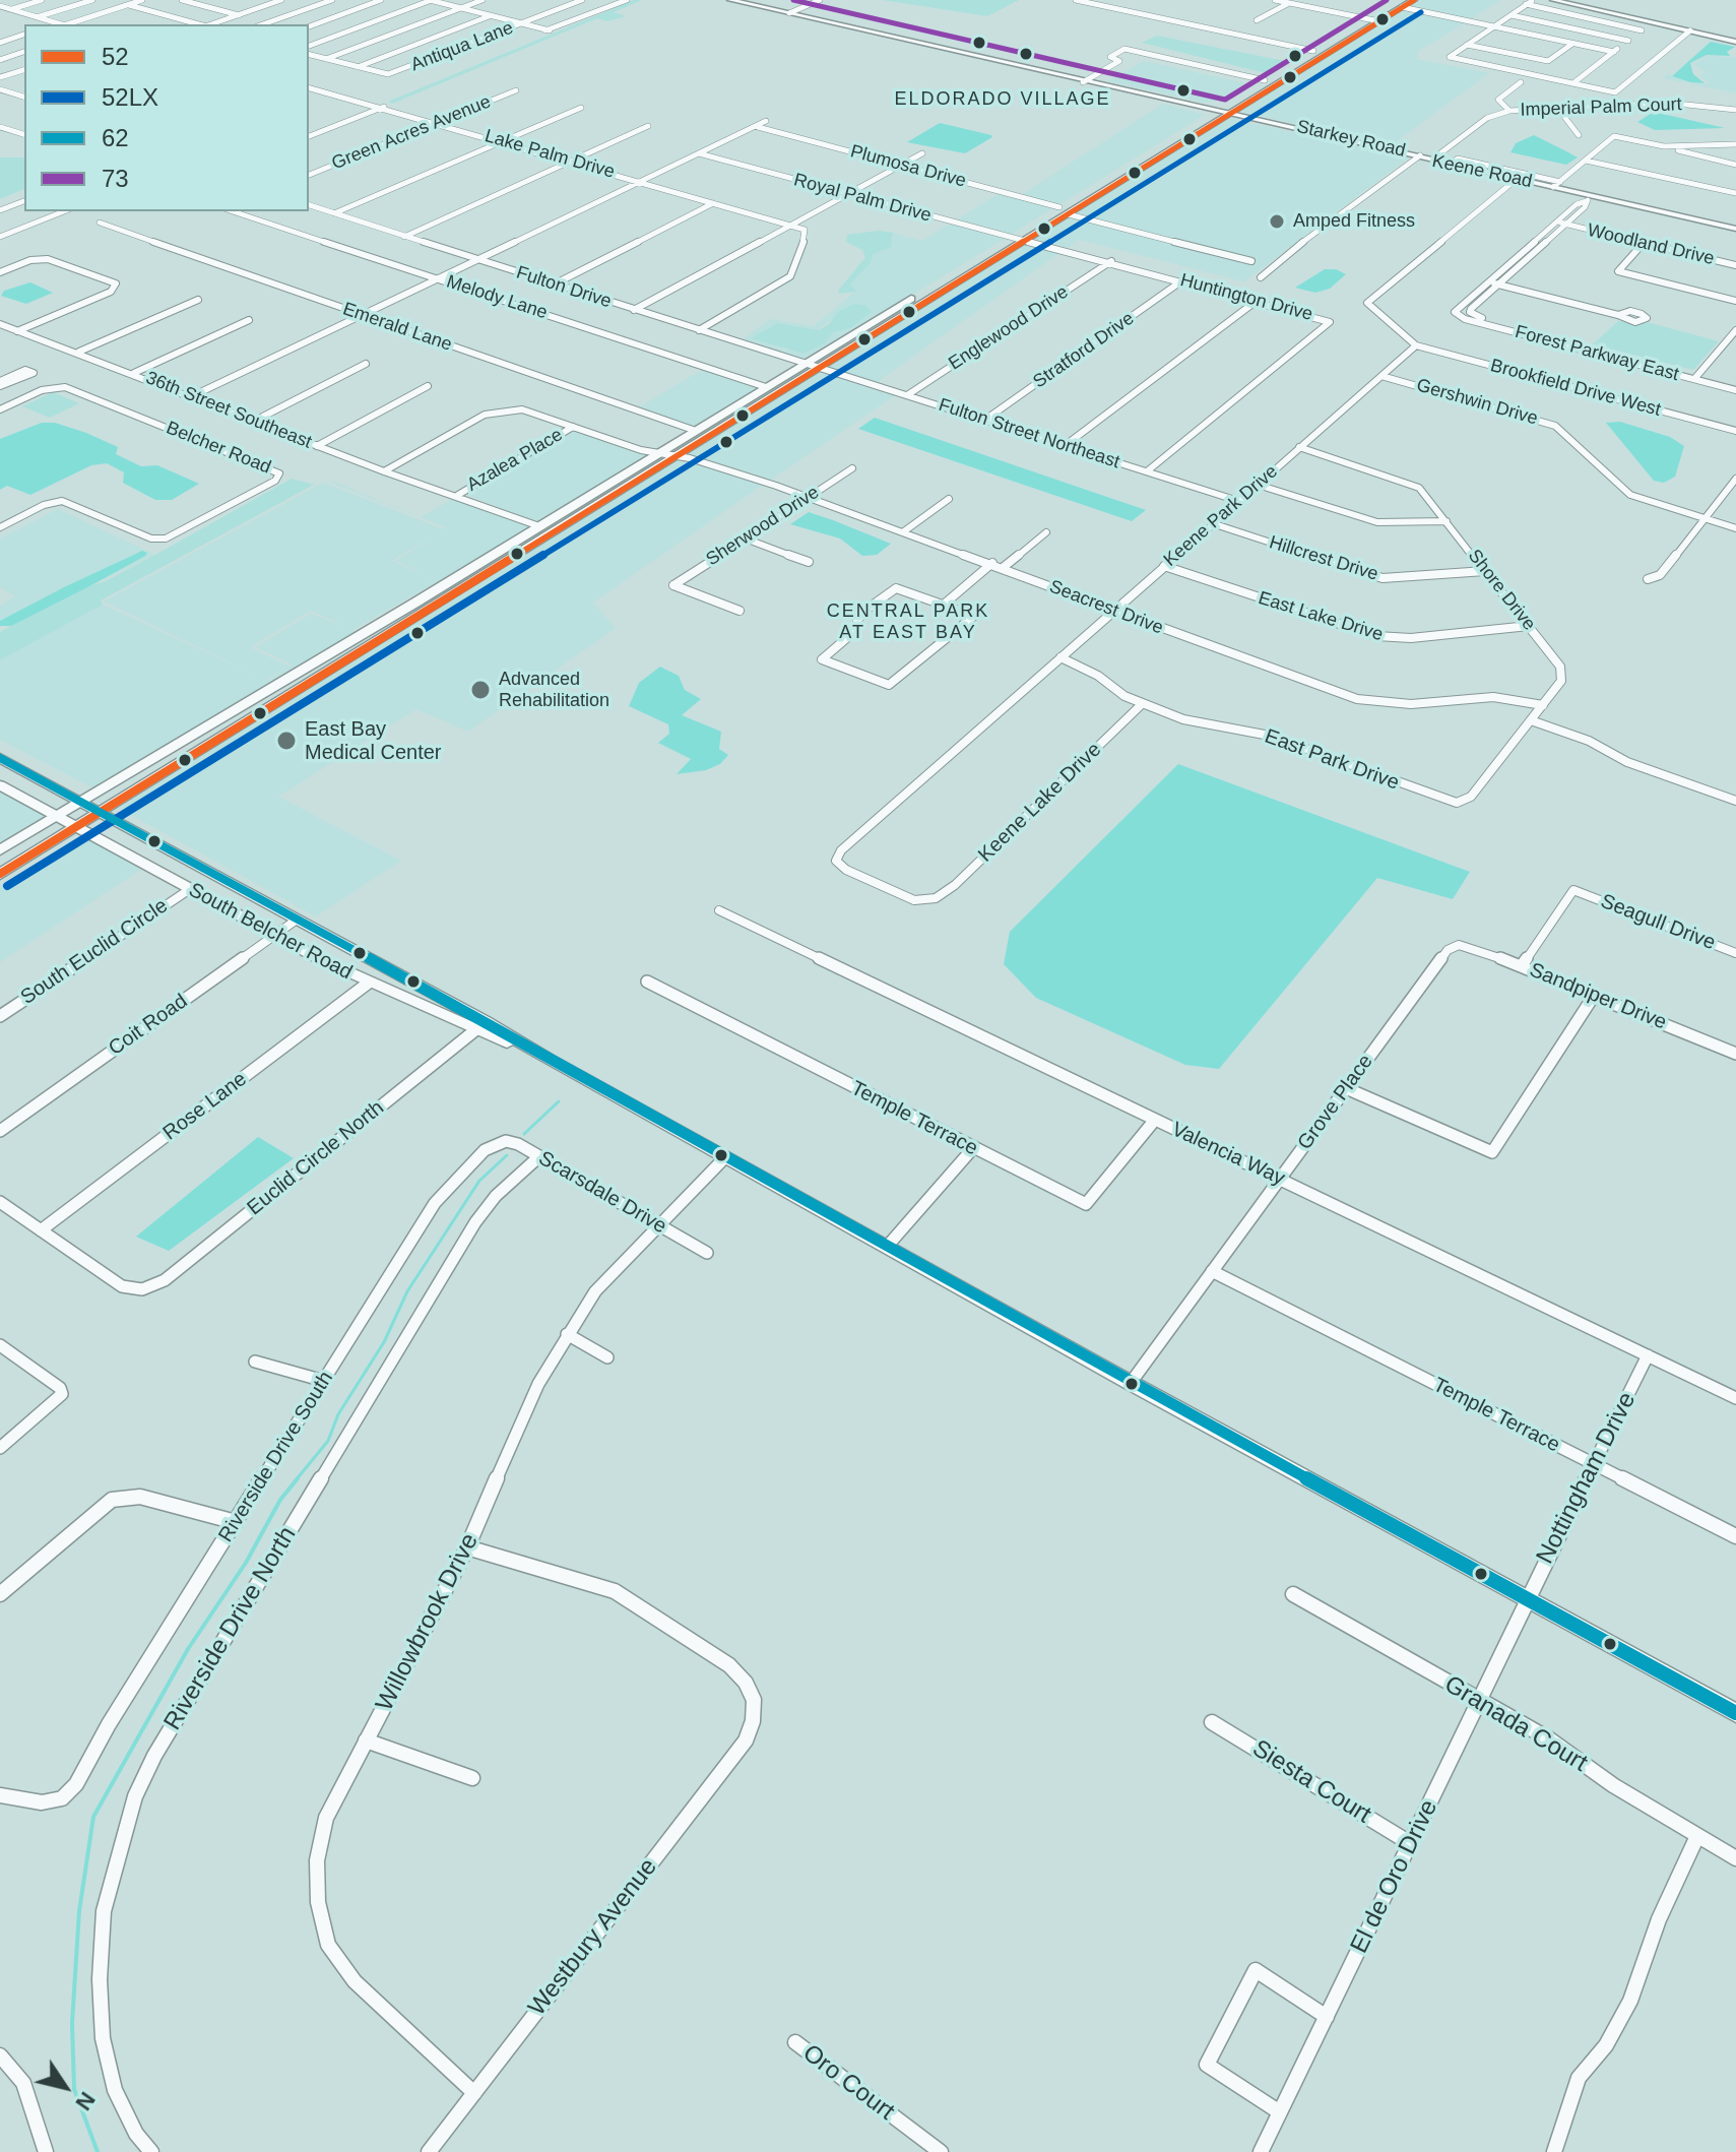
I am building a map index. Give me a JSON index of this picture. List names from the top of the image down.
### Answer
{
  "streets": {
    "main road": ["Keene Road", "South Belcher Road"],
    "street": [
      "Antiqua Lane",
      "Imperial Palm Court",
      "Green Acres Avenue",
      "Lake Palm Drive",
      "Plumosa Drive",
      "Royal Palm Drive",
      "Woodland Drive",
      "Fulton Drive",
      "Melody Lane",
      "Huntington Drive",
      "Emerald Lane",
      "Englewood Drive",
      "Stratford Drive",
      "Forest Parkway East",
      "Brookfield Drive West",
      "Gershwin Drive",
      "36th Street Southeast",
      "Fulton Street Northeast",
      "Belcher Road",
      "Azalea Place",
      "Keene Park Drive",
      "Sherwood Drive",
      "Hillcrest Drive",
      "Shore Drive",
      "Seacrest Drive",
      "East Lake Drive",
      "East Park Drive",
      "Keene Lake Drive",
      "Seagull Drive",
      "South Euclid Circle",
      "Sandpiper Drive",
      "Coit Road",
      "Grove Place",
      "Rose Lane",
      "Temple Terrace",
      "Valencia Way",
      "Euclid Circle North",
      "Scarsdale Drive",
      "Riverside Drive South",
      "Nottingham Drive",
      "Willowbrook Drive",
      "Riverside Drive North",
      "Granada Court",
      "Siesta Court",
      "El de Oro Drive",
      "Westbury Avenue",
      "Oro Court"
    ]
  },
  "crossings": [
    ["Imperial Palm Court", "Keene Road"],
    ["Green Acres Avenue", "Lake Palm Drive"],
    ["Royal Palm Drive", "Huntington Drive"],
    ["Fulton Drive", "Fulton Street Northeast"],
    ["Huntington Drive", "Englewood Drive"],
    ["Huntington Drive", "Stratford Drive"],
    ["Huntington Drive", "Fulton Street Northeast"],
    ["Englewood Drive", "Fulton Street Northeast"],
    ["Stratford Drive", "Fulton Street Northeast"],
    ["Brookfield Drive West", "Keene Park Drive"],
    ["Gershwin Drive", "Keene Park Drive"],
    ["36th Street Southeast", "Azalea Place"],
    ["36th Street Southeast", "Seacrest Drive"],
    ["Fulton Street Northeast", "Keene Park Drive"],
    ["Azalea Place", "Seacrest Drive"],
    ["Keene Park Drive", "Hillcrest Drive"],
    ["Keene Park Drive", "Shore Drive"],
    ["Keene Park Drive", "Seacrest Drive"],
    ["Keene Park Drive", "East Lake Drive"],
    ["Keene Park Drive", "East Park Drive"],
    ["Keene Park Drive", "Keene Lake Drive"],
    ["Sherwood Drive", "Seacrest Drive"],
    ["Hillcrest Drive", "Shore Drive"],
    ["Shore Drive", "Seacrest Drive"],
    ["Shore Drive", "East Lake Drive"],
    ["Shore Drive", "East Park Drive"],
    ["East Park Drive", "Keene Lake Drive"],
    ["Seagull Drive", "Sandpiper Drive"],
    ["South Belcher Road", "South Euclid Circle"],
    ["South Belcher Road", "Coit Road"],
    ["South Belcher Road", "Grove Place"],
    ["South Belcher Road", "Rose Lane"],
    ["South Belcher Road", "Euclid Circle North"],
    ["South Belcher Road", "Nottingham Drive"],
    ["South Belcher Road", "Willowbrook Drive"],
    ["South Belcher Road", "El de Oro Drive"],
    ["Sandpiper Drive", "Grove Place"],
    ["Grove Place", "Temple Terrace"],
    ["Grove Place", "Valencia Way"],
    ["Rose Lane", "Euclid Circle North"],
    ["Temple Terrace", "Valencia Way"],
    ["Temple Terrace", "Nottingham Drive"],
    ["Valencia Way", "Nottingham Drive"],
    ["Scarsdale Drive", "Riverside Drive South"],
    ["Scarsdale Drive", "Willowbrook Drive"],
    ["Scarsdale Drive", "Riverside Drive North"],
    ["Nottingham Drive", "El de Oro Drive"],
    ["Willowbrook Drive", "Westbury Avenue"],
    ["Granada Court", "El de Oro Drive"],
    ["Siesta Court", "El de Oro Drive"]
  ],
  "districts": ["ELDORADO VILLAGE", "CENTRAL PARK AT EAST BAY"],
  "places": ["Amped Fitness", "Advanced Rehabilitation", "East Bay Medical Center"],
  "lines": [
    "transit line 52",
    "transit line 73",
    "transit line 52LX",
    "transit line 62"
  ],
  "legend": [
    "52",
    "52LX",
    "62",
    "73"
  ],
  "north": "bottom right"
}
